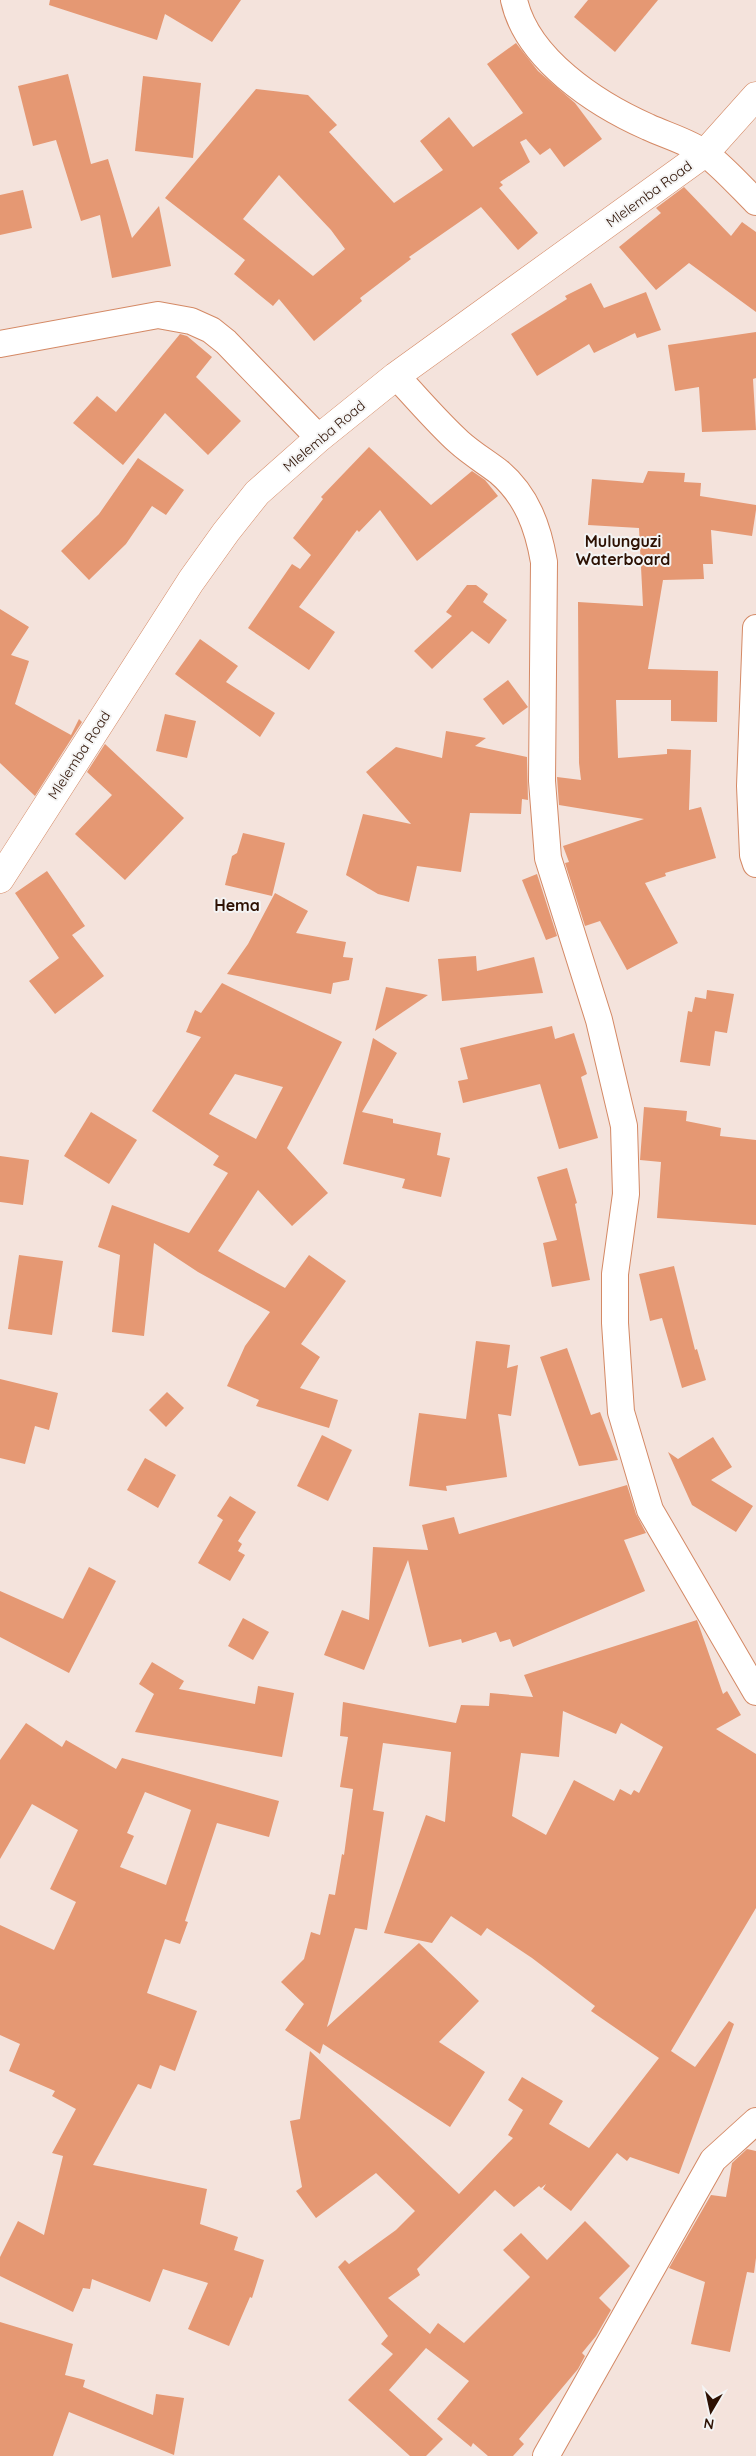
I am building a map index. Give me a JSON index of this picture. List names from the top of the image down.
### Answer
{
  "streets": {
    "street": ["Mlelemba Road"]
  },
  "districts": ["Mulunguzi Waterboard", "Hema"],
  "north": "bottom"
}
